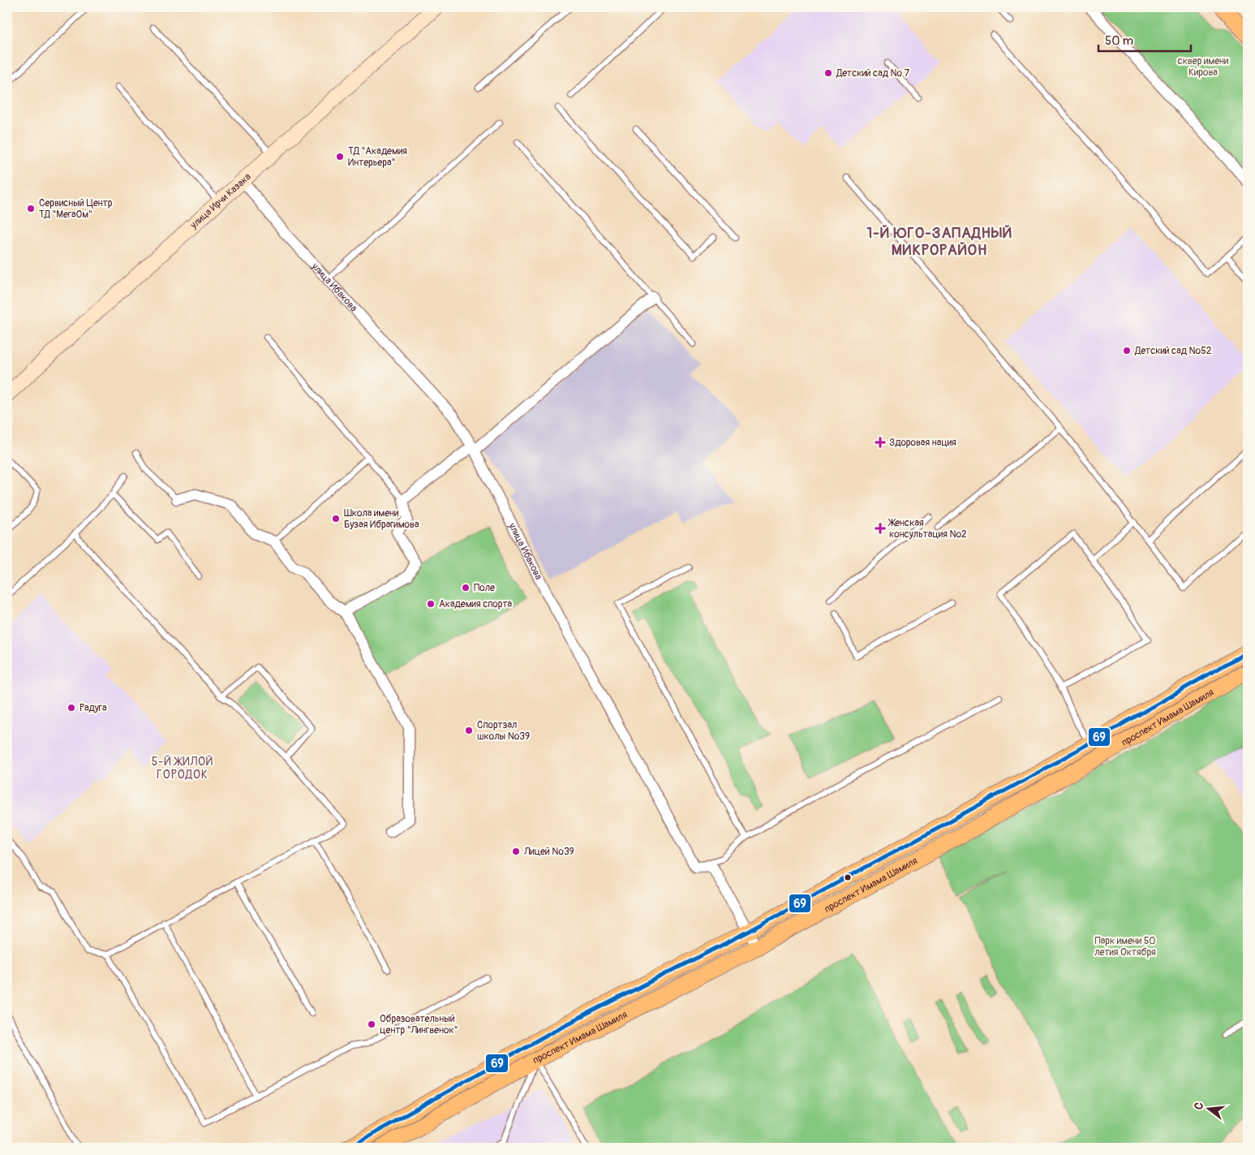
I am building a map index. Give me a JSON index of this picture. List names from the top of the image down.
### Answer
{
  "streets": {
    "main road": ["улица Ирчи Казака", "проспект Имама Шамиля"],
    "street": ["улица Ибакова"]
  },
  "crossings": [
    ["улица Ирчи Казака", "улица Ибакова"]
  ],
  "districts": ["1-Й ЮГО-ЗАПАДНЫЙ МИКРОРАЙОН", "5-Й ЖИЛОЙ ГОРОДОК"],
  "parks": ["сквер имени Кирова", "Парк имени 50 летия Октября"],
  "places": {
    "other": [
      "Детский сад № 7",
      "ТД \"Академия Интерьера\"",
      "Сервисный Центр ТД \"МегаОм\"",
      "Детский сад №52",
      "Школа имени Бузая Ибрагимова",
      "Поле",
      "Академия спорта",
      "Радуга",
      "Спортзал школы №39",
      "Лицей №39",
      "Образовательный центр \"Лингвенок\""
    ],
    "health": ["Здоровая нация", "Женская консультация №2"]
  },
  "lines": ["transit line 69"],
  "scale_bar": "50 m",
  "north": "left"
}
